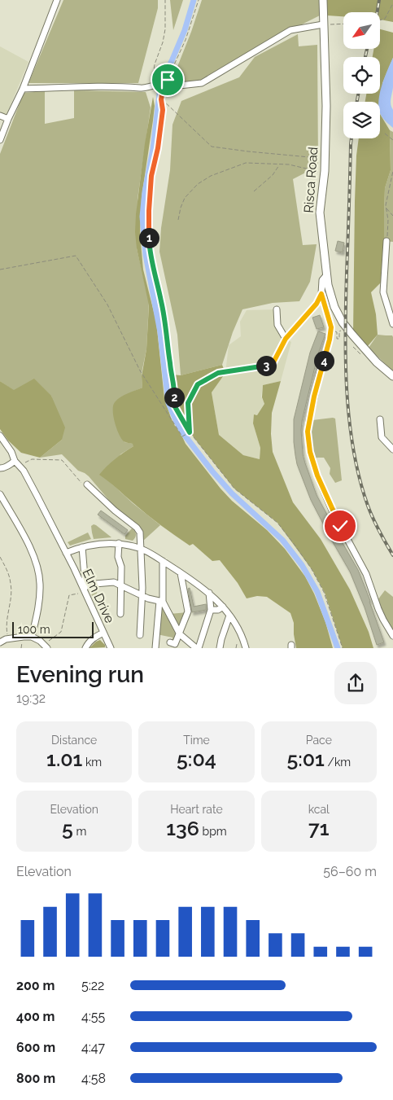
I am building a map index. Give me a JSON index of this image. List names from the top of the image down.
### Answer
{
  "streets": {
    "main road": ["Risca Road"],
    "street": ["Elm Drive"]
  },
  "scale_bar": "100 m",
  "north": "bottom left",
  "page": {
    "pins": [
      "1",
      "4",
      "3",
      "2"
    ],
    "scale": "100 m",
    "heading": ["Evening run", "19:32"],
    "stats": [
      ["Distance", "1.01 km"],
      ["Time", "5:04"],
      ["Pace", "5:01 /km"],
      ["Elevation", "5 m"],
      ["Heart rate", "136 bpm"],
      ["kcal", "71"]
    ],
    "chart": ["Elevation", "56–60 m"],
    "list": [
      {
        "name": "200 m",
        "note": "5:22"
      },
      {
        "name": "400 m",
        "note": "4:55"
      },
      {
        "name": "600 m",
        "note": "4:47"
      },
      {
        "name": "800 m",
        "note": "4:58"
      }
    ]
  }
}
